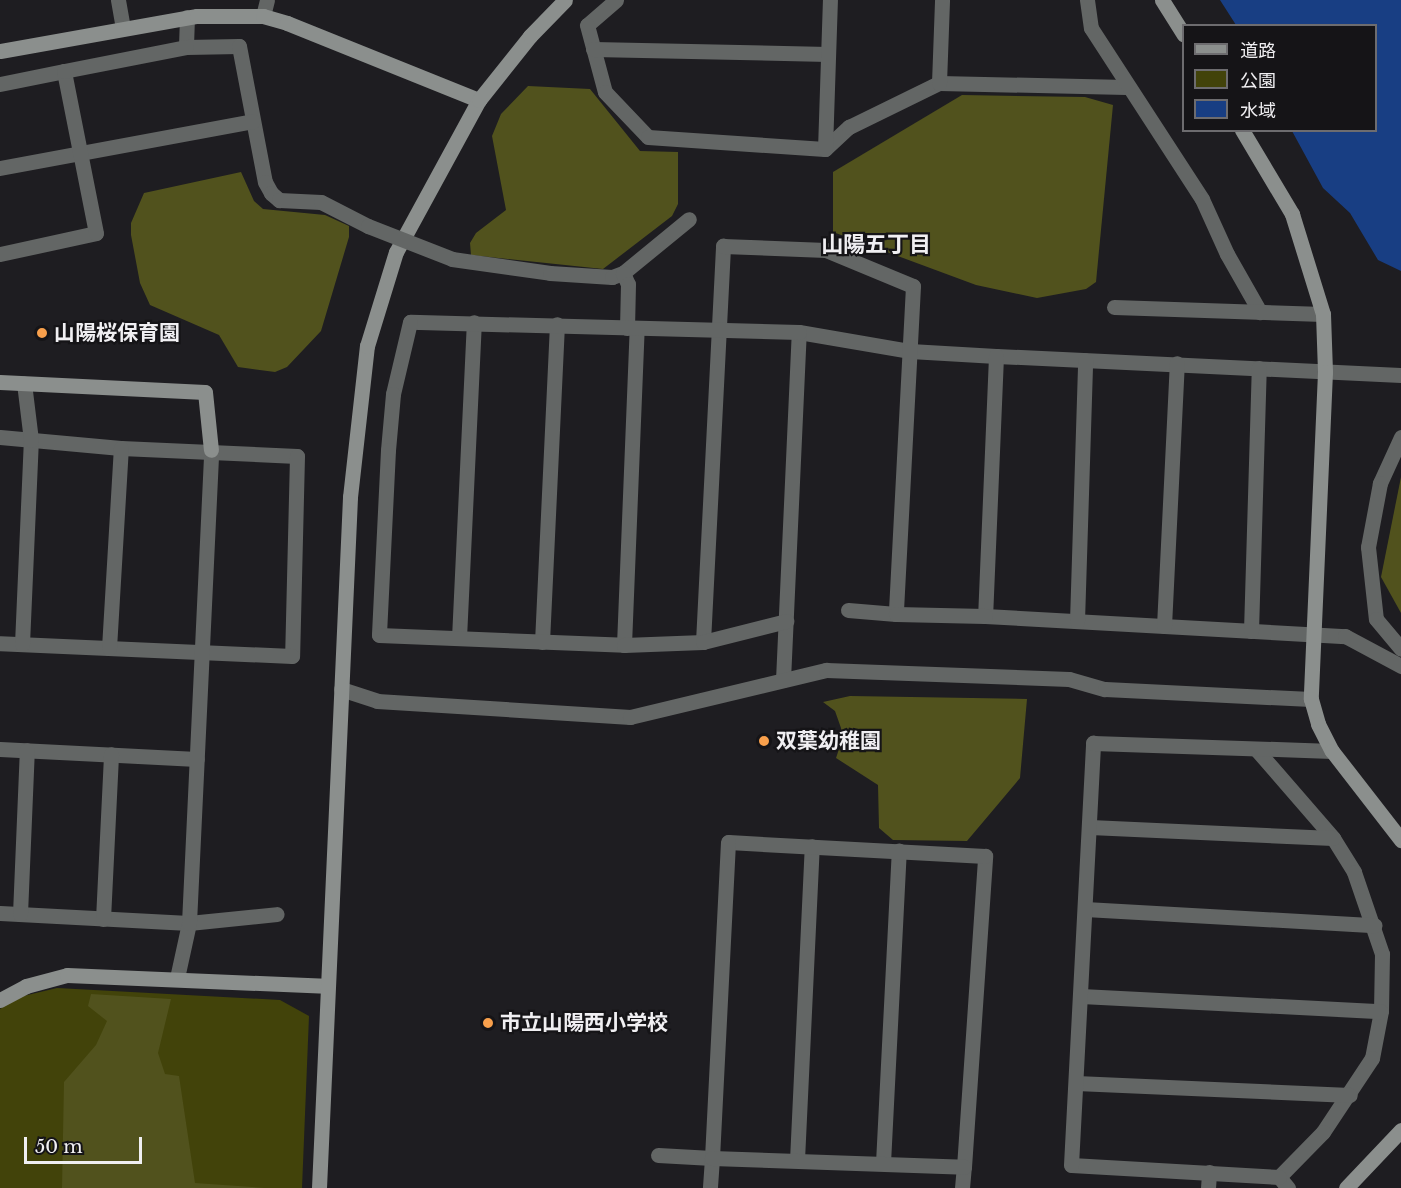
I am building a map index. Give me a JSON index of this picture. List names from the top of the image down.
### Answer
{
  "districts": ["山陽五丁目"],
  "places": ["山陽桜保育園", "双葉幼稚園", "市立山陽西小学校"],
  "legend": ["道路", "公園", "水域"],
  "scale_bar": "50 m"
}
